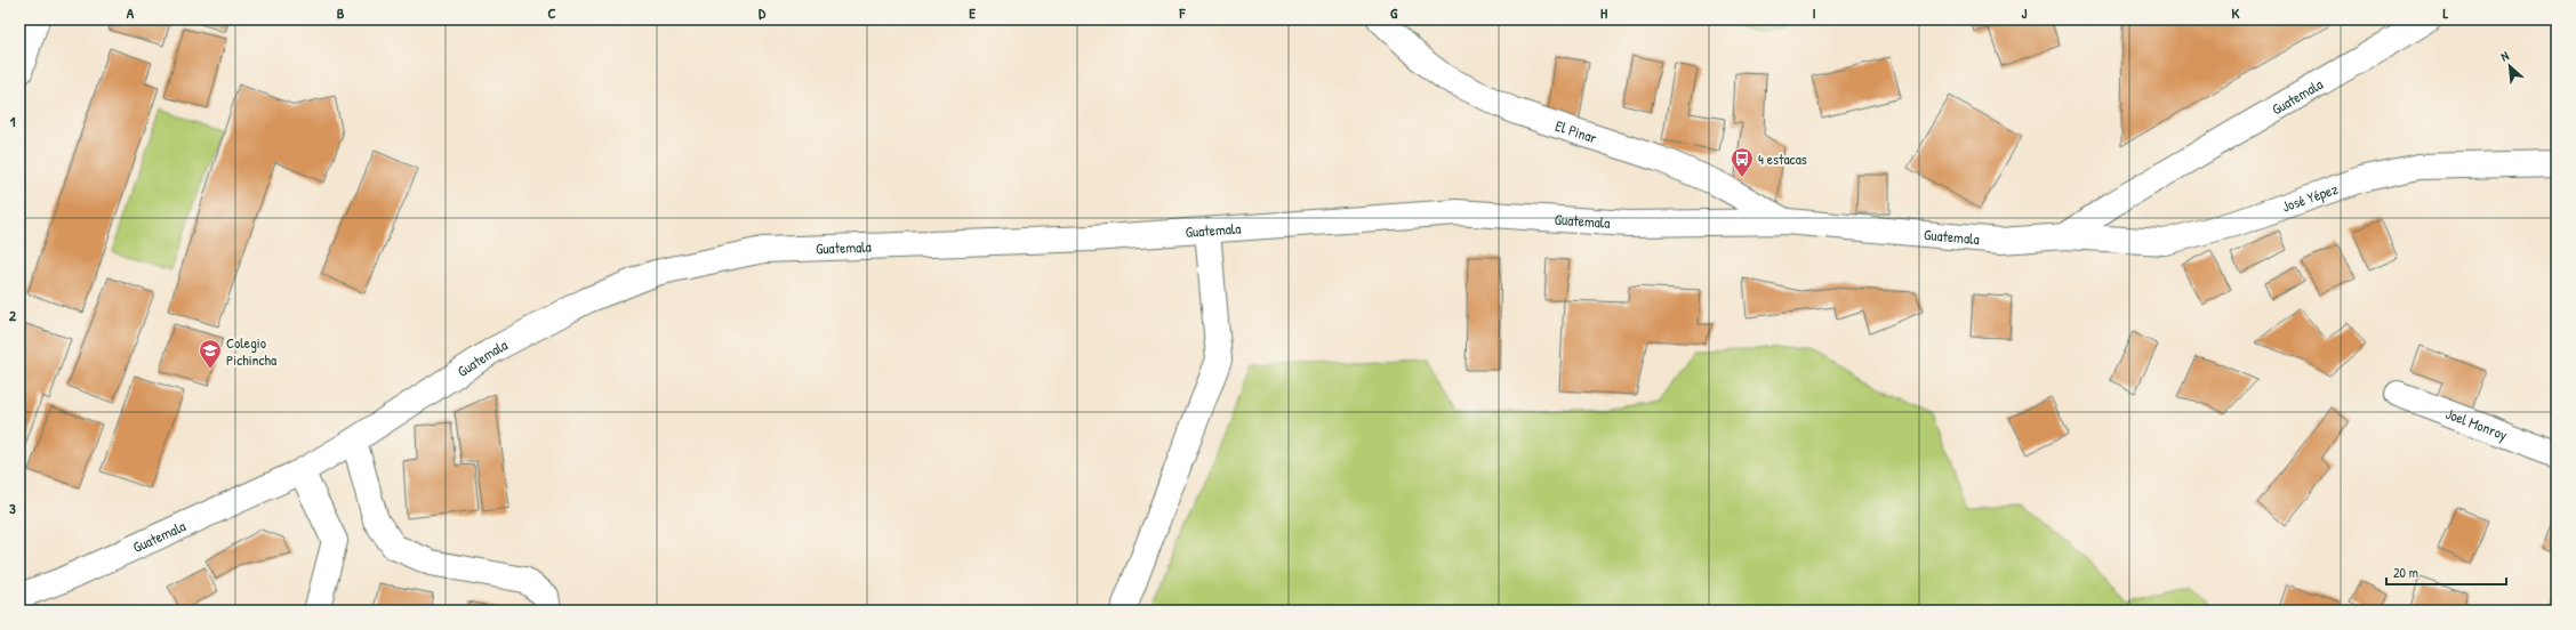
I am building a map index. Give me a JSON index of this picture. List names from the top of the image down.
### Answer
{
  "streets": {
    "street": [
      "Guatemala",
      "El Pinar",
      "José Yépez",
      "Joel Monroy"
    ]
  },
  "crossings": [
    ["Guatemala", "El Pinar"],
    ["Guatemala", "José Yépez"]
  ],
  "places": {
    "bus stop": ["4 estacas"],
    "school or university": ["Colegio Pichincha"]
  },
  "scale_bar": "20 m",
  "north": "top left",
  "grid": {
    "columns": [
      "A",
      "B",
      "C",
      "D",
      "E",
      "F",
      "G",
      "H",
      "I",
      "J",
      "K",
      "L"
    ],
    "rows": ["1", "2", "3"]
  }
}
